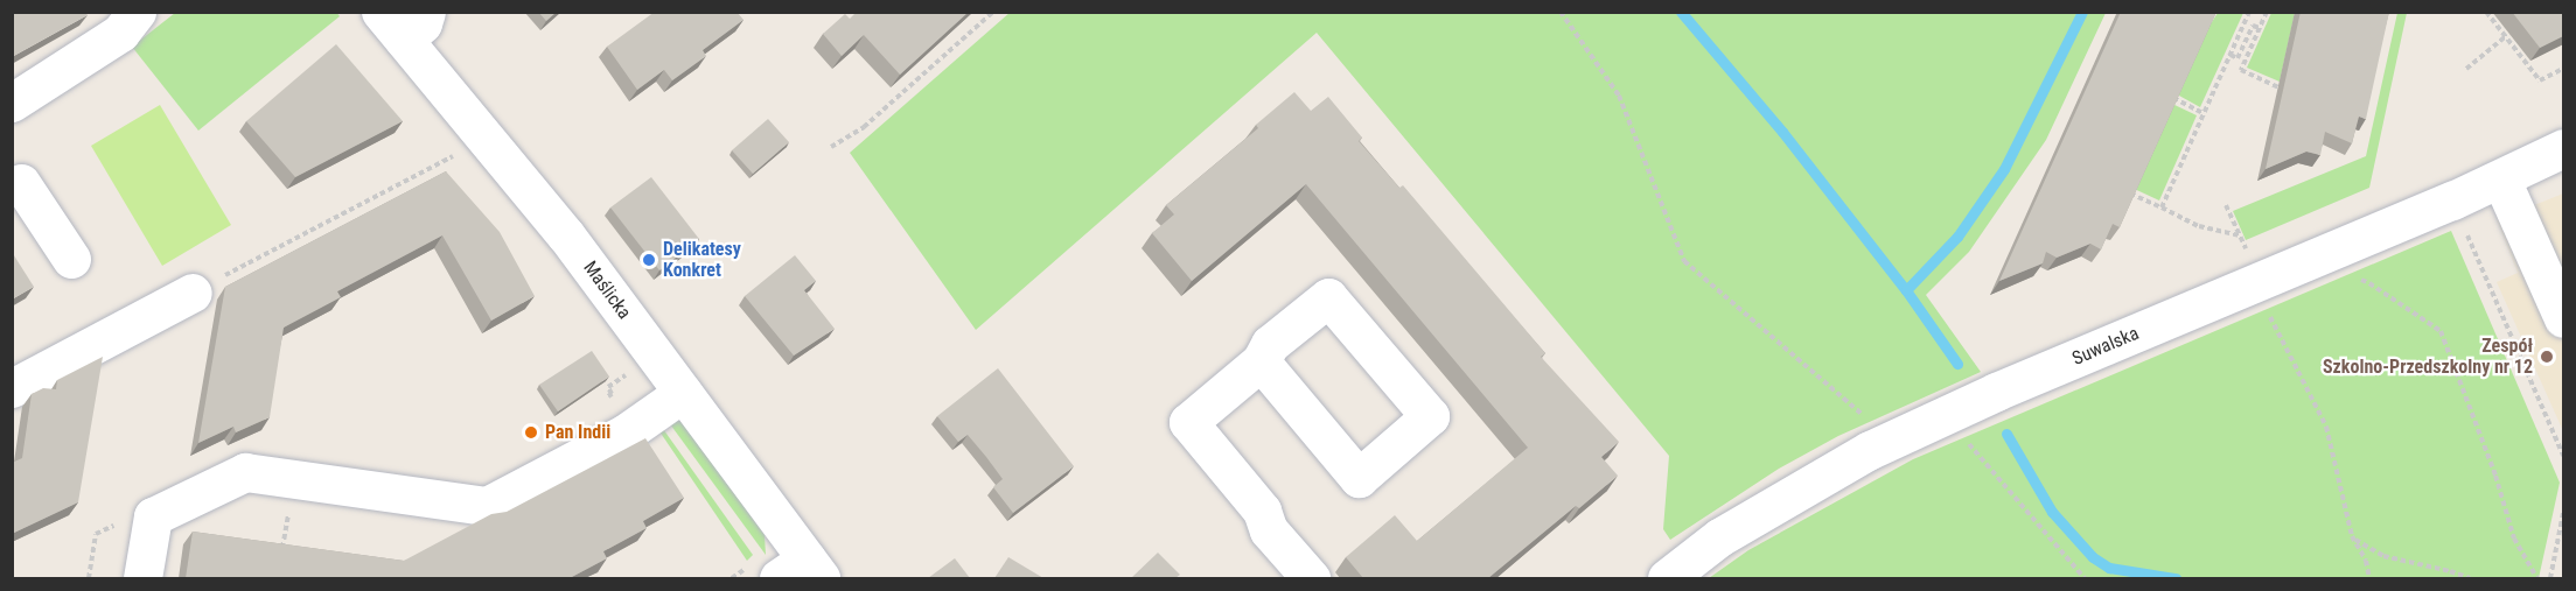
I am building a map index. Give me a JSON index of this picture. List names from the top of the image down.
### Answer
{
  "streets": {
    "street": ["Maślicka", "Suwalska"]
  },
  "places": ["Delikatesy Konkret", "Zespół Szkolno-Przedszkolny nr 12", "Pan Indii"]
}
